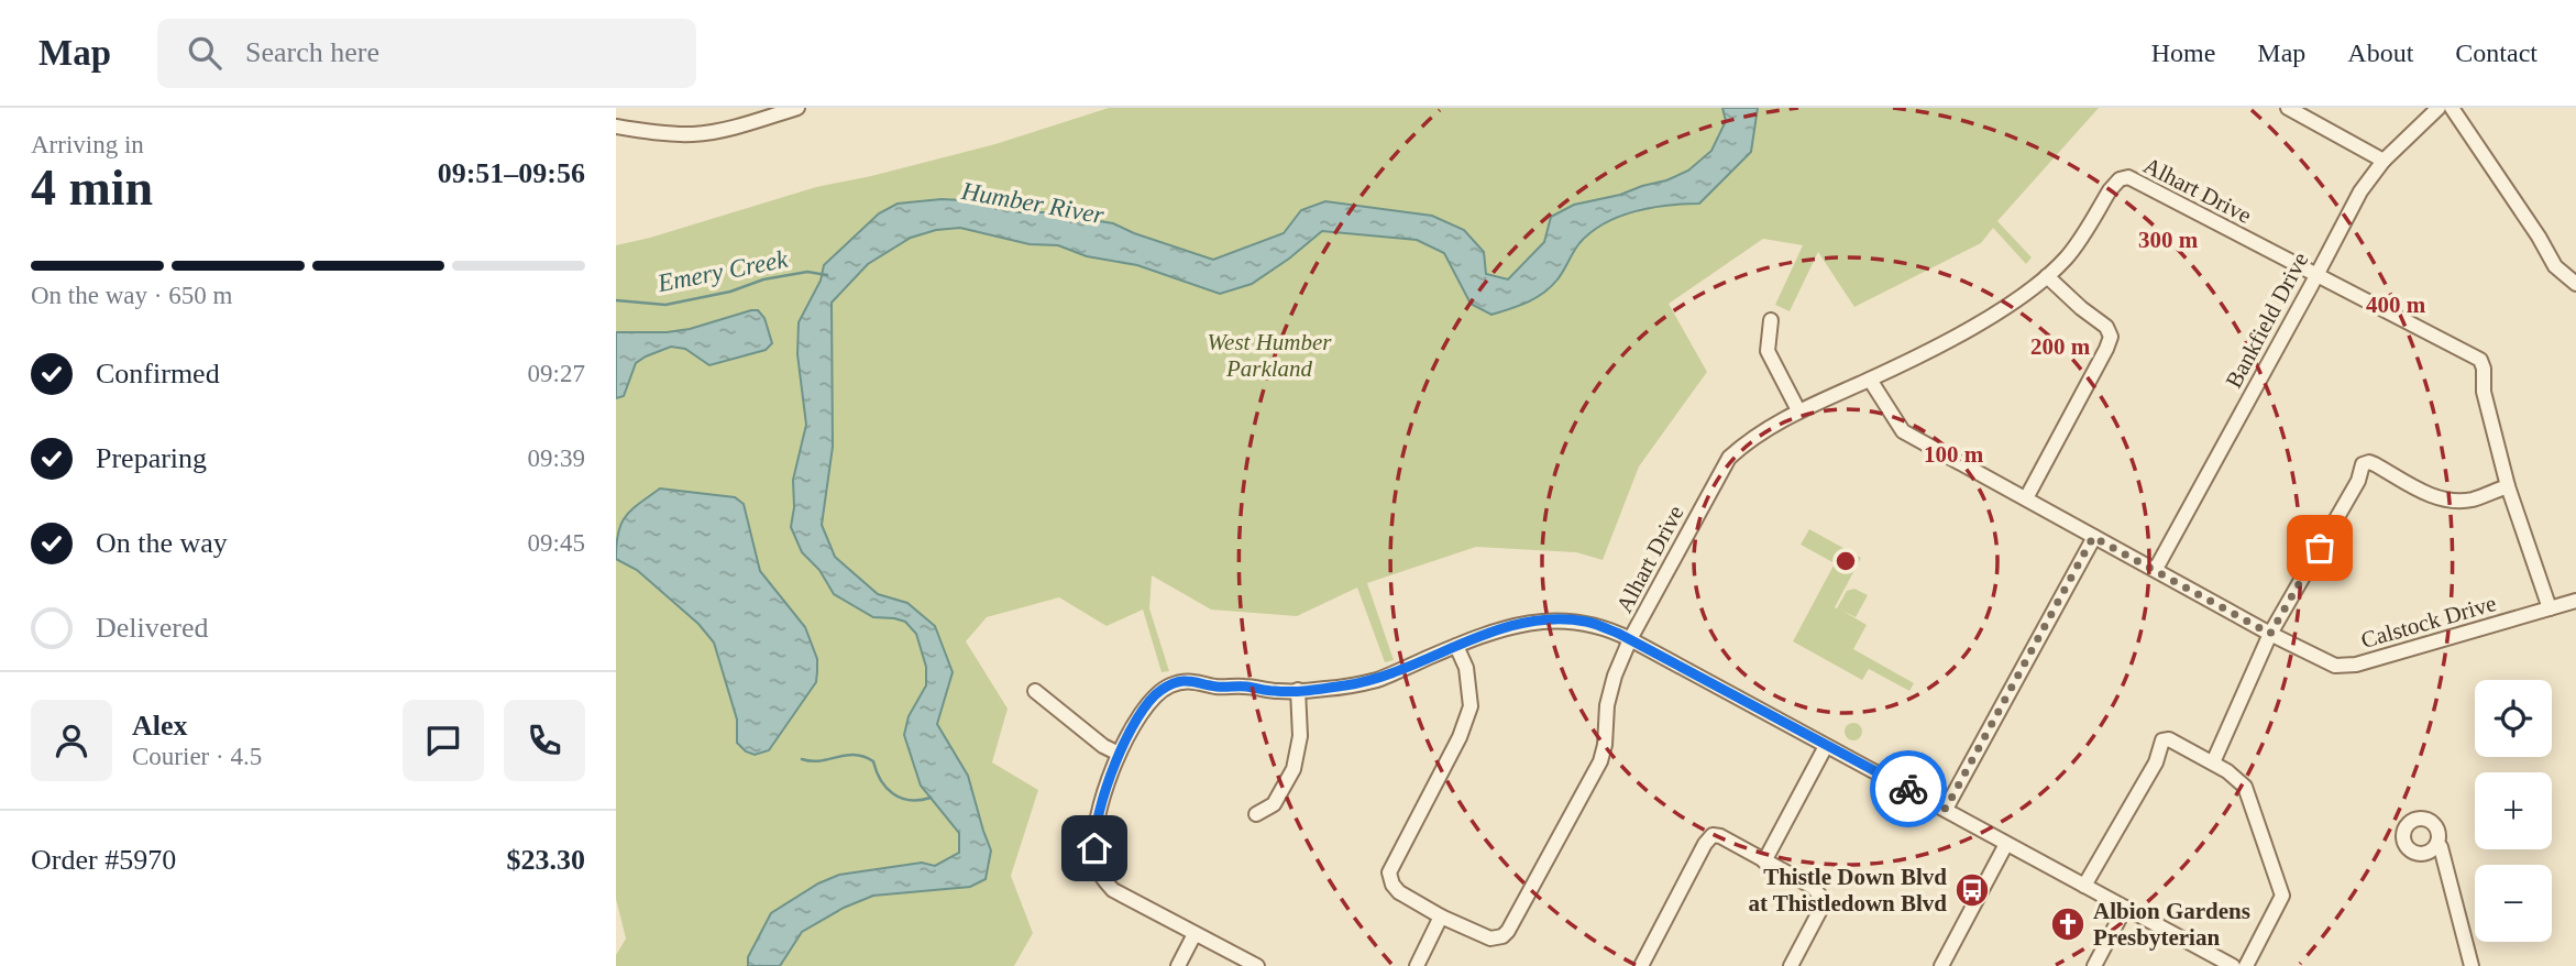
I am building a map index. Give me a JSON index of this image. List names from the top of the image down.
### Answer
{
  "streets": {
    "street": ["Alhart Drive", "Bankfield Drive", "Calstock Drive"]
  },
  "crossings": [
    ["Alhart Drive", "Bankfield Drive"],
    ["Alhart Drive", "Calstock Drive"],
    ["Bankfield Drive", "Calstock Drive"]
  ],
  "water": ["Humber River", "Emery Creek"],
  "parks": ["West Humber Parkland"],
  "places": {
    "bus stop": ["Thistle Down Blvd at Thistledown Blvd"],
    "church": ["Albion Gardens Presbyterian"]
  },
  "page": {
    "header": "Map",
    "search": "Search here",
    "nav": [
      "Home",
      "Map",
      "About",
      "Contact"
    ],
    "heading": ["4 min", "Arriving in", "09:51–09:56"],
    "panel": [
      "Alex",
      "Courier · 4.5",
      "Order #5970",
      "$23.30"
    ],
    "bar": "On the way · 650 m",
    "list": [
      ["Confirmed", "09:27"],
      ["Preparing", "09:39"],
      ["On the way", "09:45"],
      "Delivered"
    ],
    "map_buttons": ["+", "−"]
  },
  "rings": [
    "300 m",
    "400 m",
    "200 m",
    "100 m"
  ]
}
